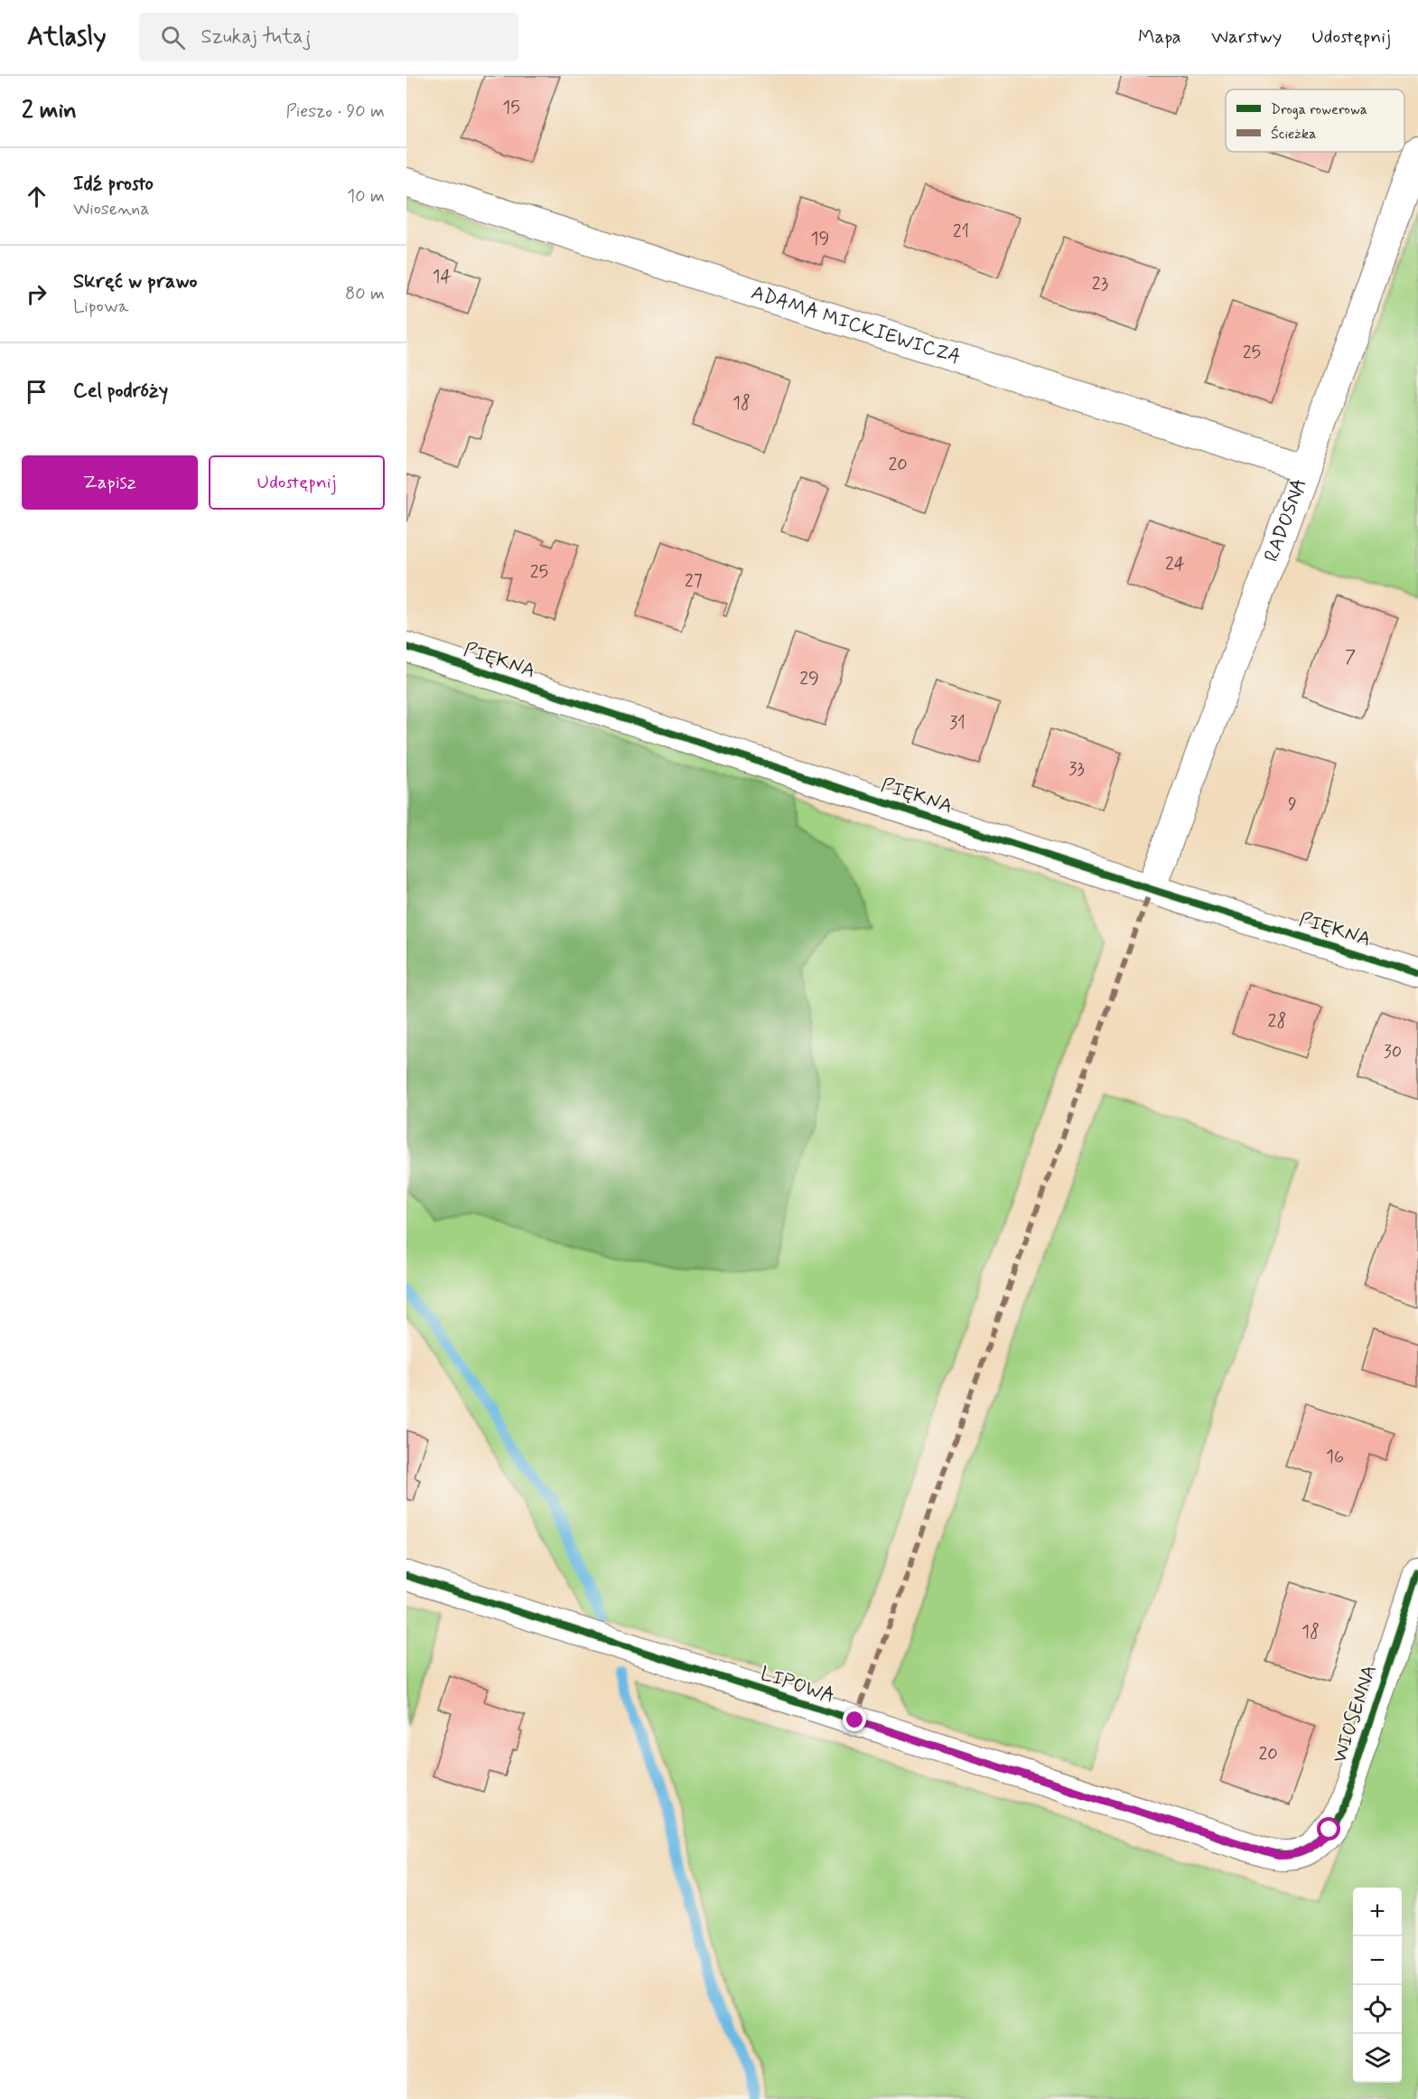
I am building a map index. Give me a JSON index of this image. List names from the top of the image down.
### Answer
{
  "streets": {
    "street": [
      "ADAMA MICKIEWICZA",
      "RADOSNA",
      "PIĘKNA",
      "LIPOWA",
      "WIOSENNA"
    ]
  },
  "crossings": [
    ["ADAMA MICKIEWICZA", "RADOSNA"],
    ["RADOSNA", "PIĘKNA"],
    ["LIPOWA", "WIOSENNA"]
  ],
  "house_numbers": [
    "15",
    "21",
    "19",
    "14",
    "23",
    "25",
    "18",
    "20",
    "24",
    "25",
    "27",
    "7",
    "29",
    "31",
    "33",
    "9",
    "28",
    "30",
    "16",
    "18",
    "20"
  ],
  "legend": ["Droga rowerowa", "Ścieżka"],
  "page": {
    "header": "Atlasly",
    "search": "Szukaj tutaj",
    "nav": ["Mapa", "Warstwy", "Udostępnij"],
    "heading": ["2 min", "Pieszo · 90 m"],
    "list": [
      ["Idź prosto", "Wiosenna", "10 m"],
      ["Skręć w prawo", "Lipowa", "80 m"],
      "Cel podróży"
    ],
    "buttons": ["Zapisz", "Udostępnij"],
    "map_buttons": ["+", "−"]
  }
}
